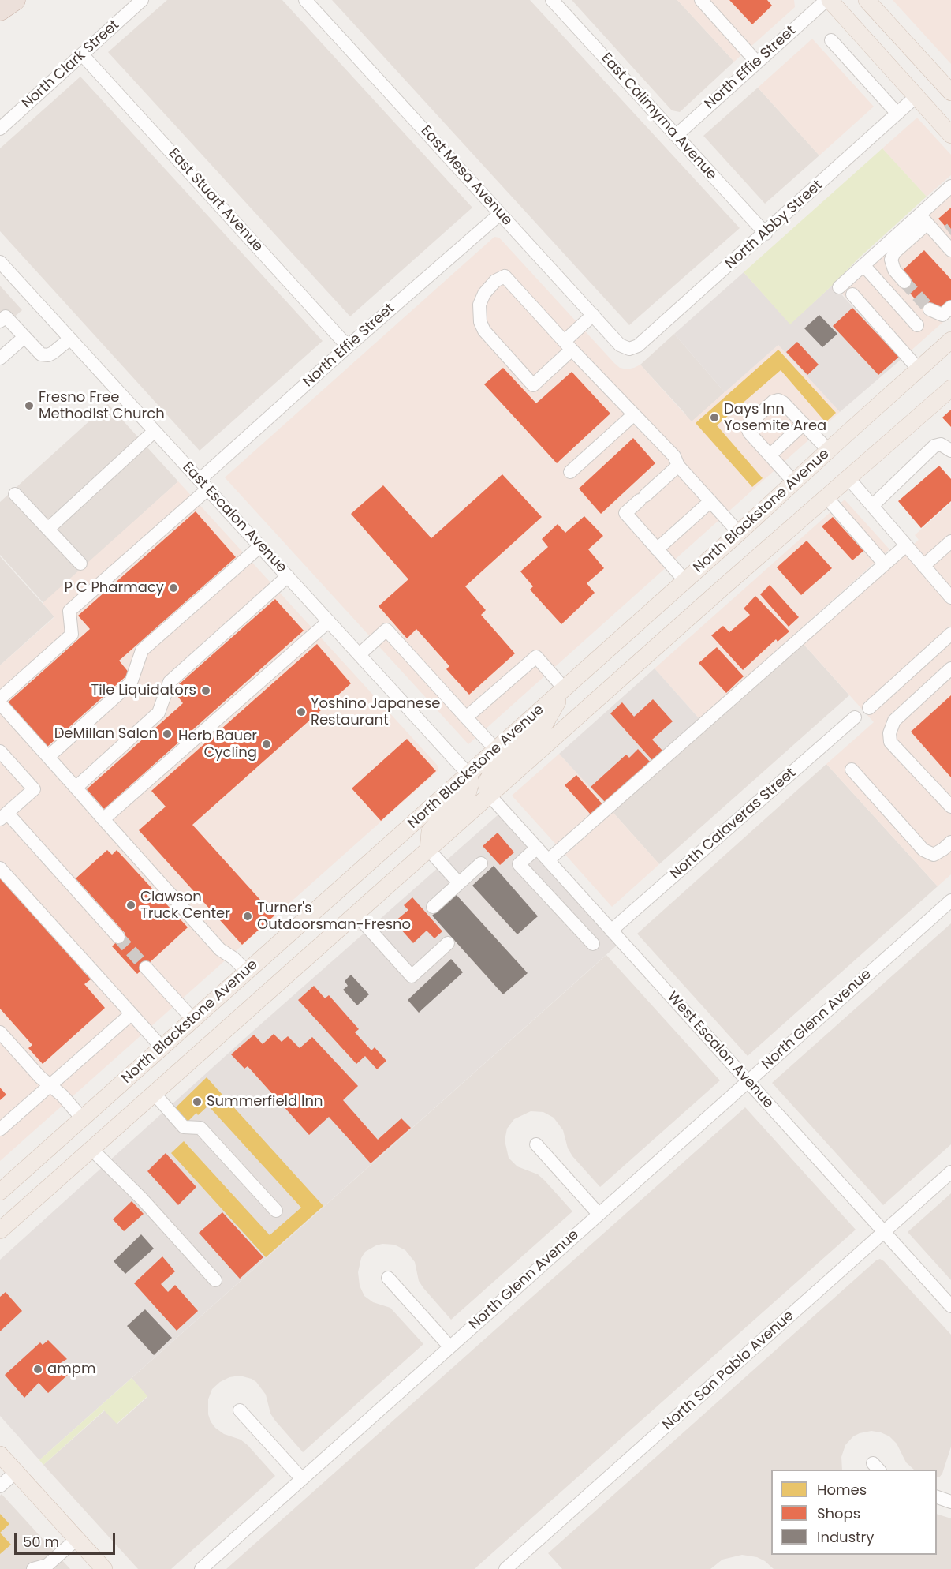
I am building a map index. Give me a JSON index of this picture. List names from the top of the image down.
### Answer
{
  "streets": {
    "main road": ["North Blackstone Avenue"],
    "street": [
      "North Clark Street",
      "North Effie Street",
      "East Calimyrna Avenue",
      "East Mesa Avenue",
      "East Stuart Avenue",
      "North Abby Street",
      "East Escalon Avenue",
      "North Calaveras Street",
      "North Glenn Avenue",
      "West Escalon Avenue",
      "North San Pablo Avenue"
    ]
  },
  "crossings": [
    ["North Clark Street", "East Stuart Avenue"],
    ["North Effie Street", "East Calimyrna Avenue"],
    ["North Effie Street", "East Mesa Avenue"],
    ["North Effie Street", "East Stuart Avenue"],
    ["North Effie Street", "East Escalon Avenue"],
    ["East Calimyrna Avenue", "North Abby Street"],
    ["East Mesa Avenue", "North Abby Street"],
    ["North Blackstone Avenue", "East Escalon Avenue"],
    ["North Blackstone Avenue", "West Escalon Avenue"],
    ["North Calaveras Street", "West Escalon Avenue"],
    ["North Glenn Avenue", "West Escalon Avenue"],
    ["West Escalon Avenue", "North San Pablo Avenue"]
  ],
  "places": [
    "Fresno Free Methodist Church",
    "Days Inn Yosemite Area",
    "P C Pharmacy",
    "Tile Liquidators",
    "Yoshino Japanese Restaurant",
    "DeMillan Salon",
    "Herb Bauer Cycling",
    "Clawson Truck Center",
    "Turner's Outdoorsman-Fresno",
    "Summerfield Inn",
    "ampm"
  ],
  "legend": ["Homes", "Shops", "Industry"],
  "scale_bar": "50 m"
}
